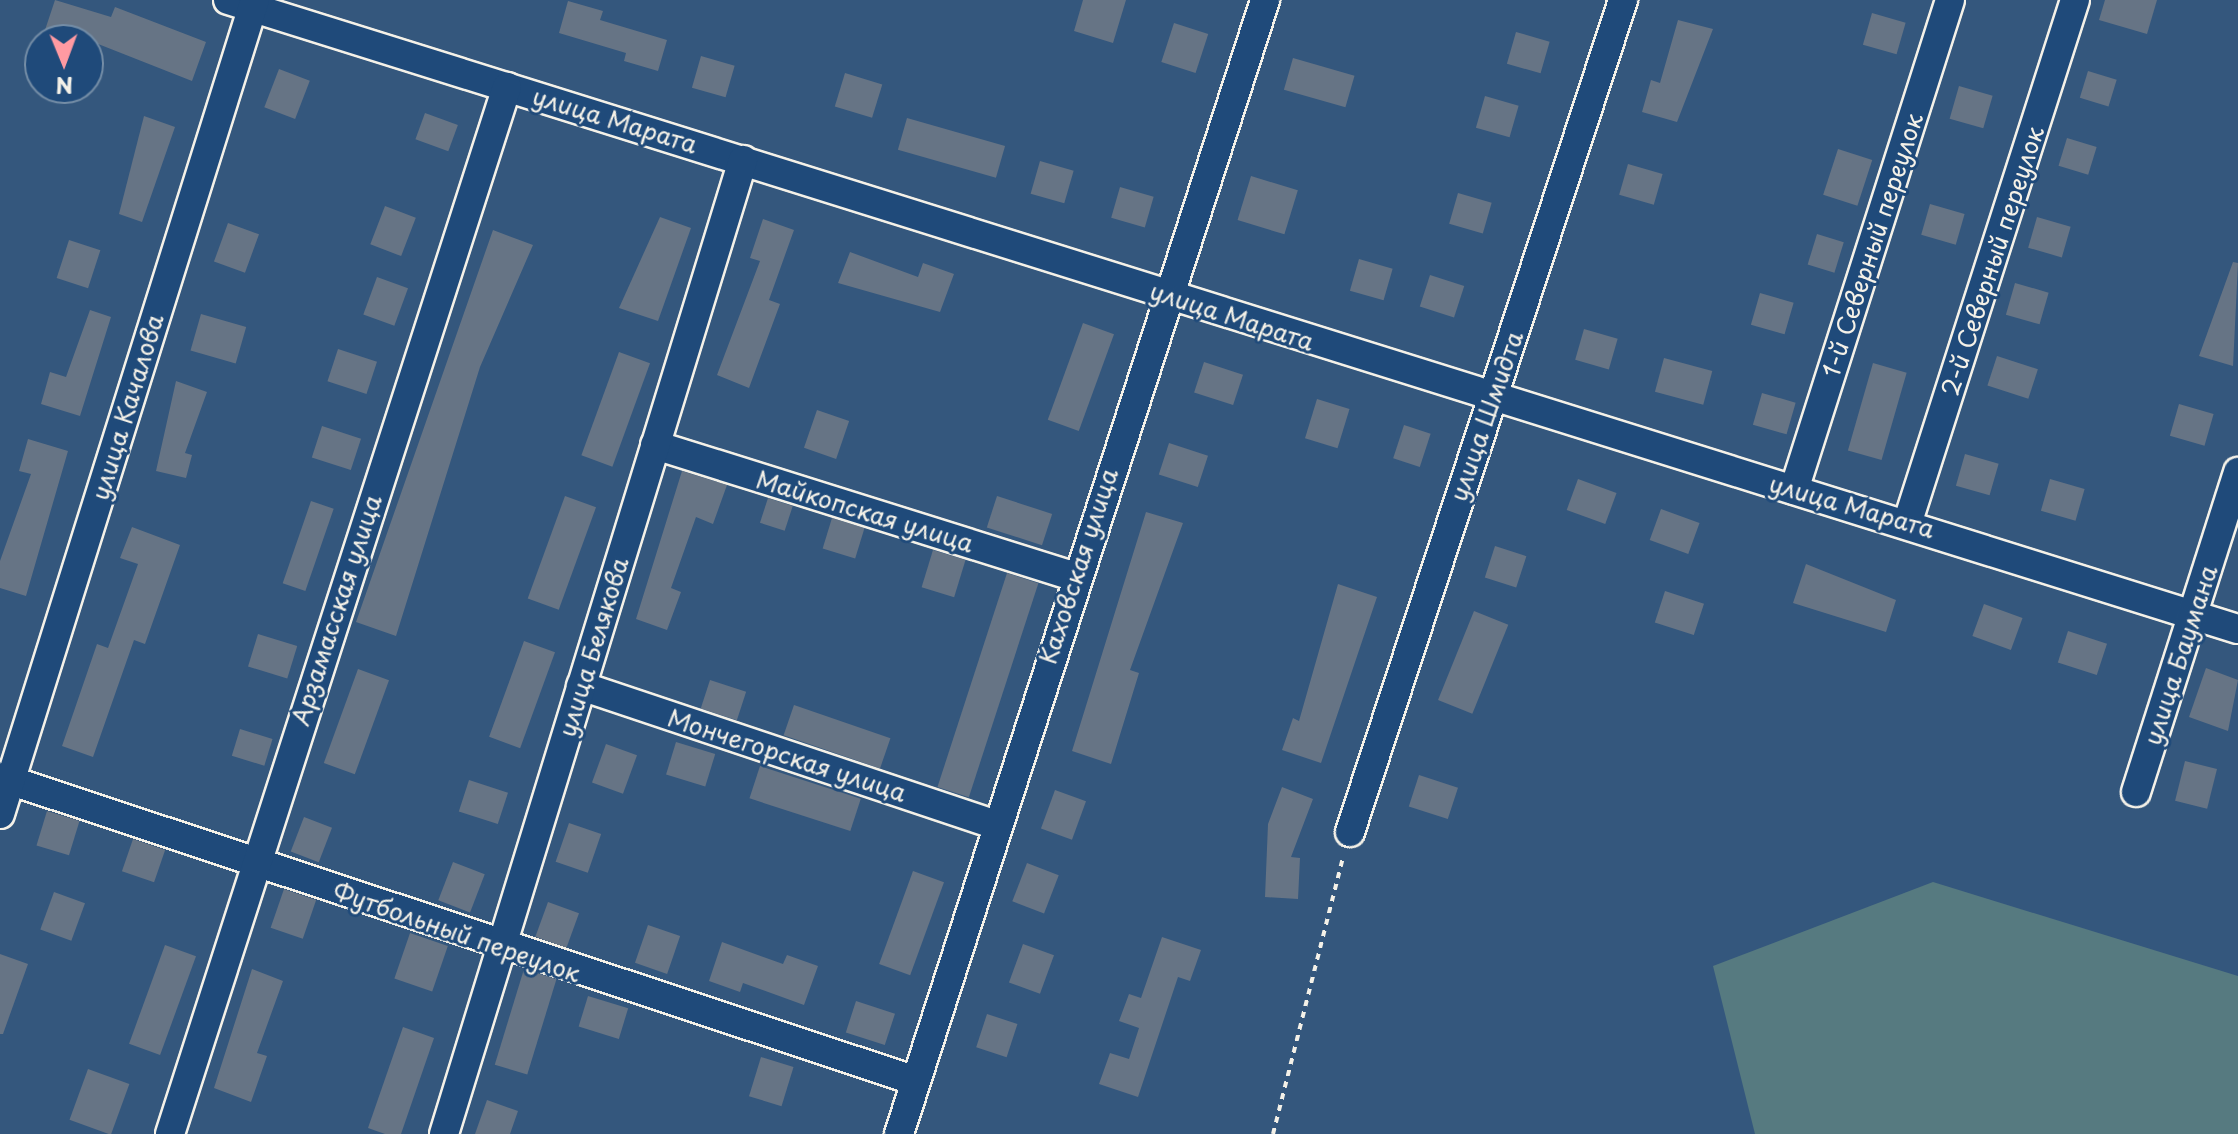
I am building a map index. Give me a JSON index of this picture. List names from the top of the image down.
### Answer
{
  "streets": {
    "street": [
      "улица Марата",
      "1-й Северный переулок",
      "2-й Северный переулок",
      "улица Качалова",
      "улица Шмидта",
      "Майкопская улица",
      "Каховская улица",
      "Арзамасская улица",
      "улица Белякова",
      "улица Баумана",
      "Мончегорская улица",
      "Футбольный переулок"
    ]
  },
  "crossings": [
    ["улица Марата", "1-й Северный переулок"],
    ["улица Марата", "2-й Северный переулок"],
    ["улица Марата", "улица Качалова"],
    ["улица Марата", "улица Шмидта"],
    ["улица Марата", "Каховская улица"],
    ["улица Марата", "Арзамасская улица"],
    ["улица Марата", "улица Белякова"],
    ["улица Марата", "улица Баумана"],
    ["улица Качалова", "Футбольный переулок"],
    ["Майкопская улица", "Каховская улица"],
    ["Майкопская улица", "улица Белякова"],
    ["Каховская улица", "Мончегорская улица"],
    ["Каховская улица", "Футбольный переулок"],
    ["Арзамасская улица", "Футбольный переулок"],
    ["улица Белякова", "Мончегорская улица"],
    ["улица Белякова", "Футбольный переулок"]
  ],
  "north": "bottom"
}
